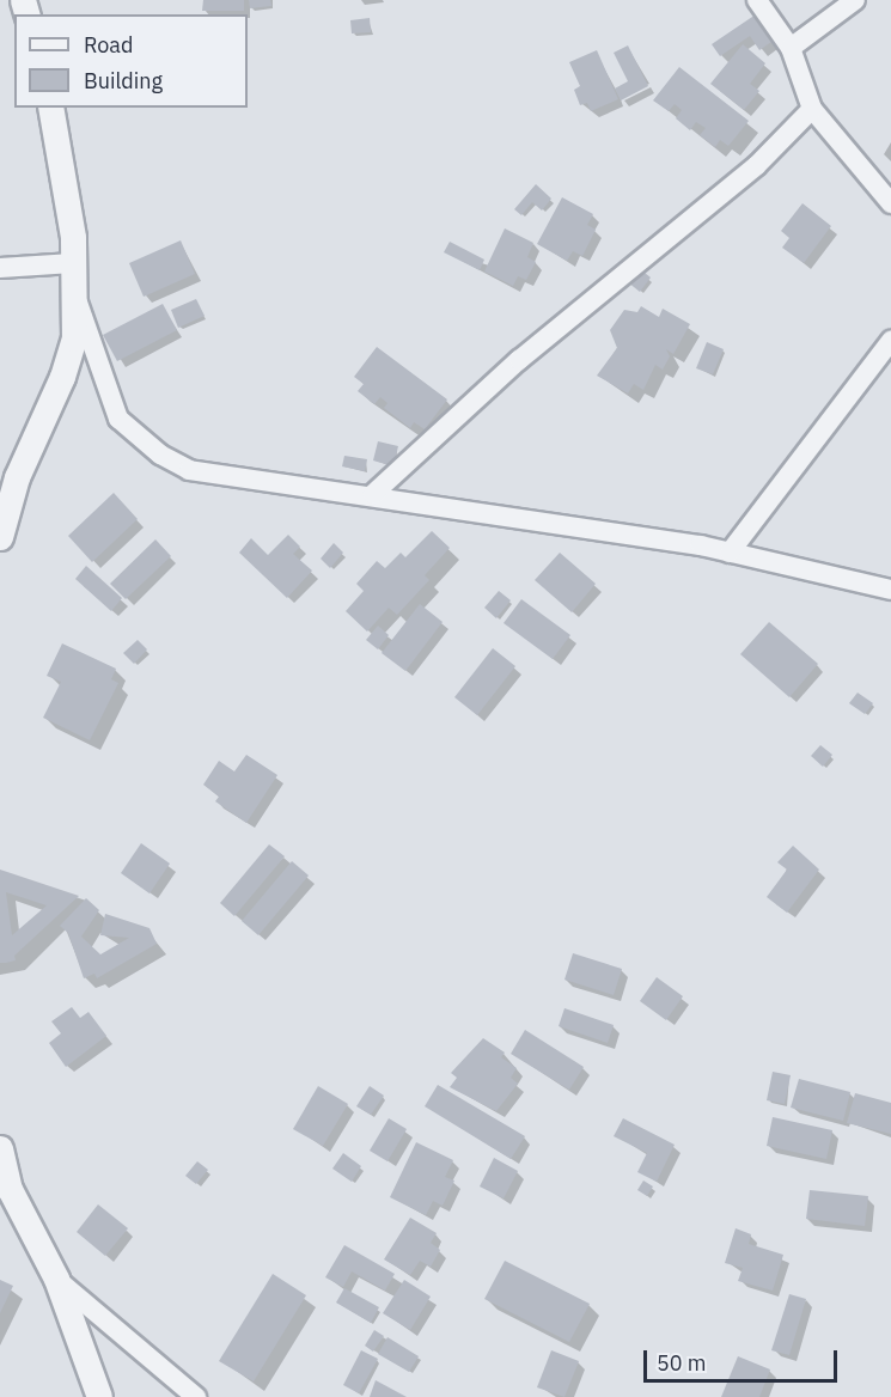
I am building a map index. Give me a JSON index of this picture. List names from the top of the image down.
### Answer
{
  "legend": ["Road", "Building"],
  "scale_bar": "50 m"
}
